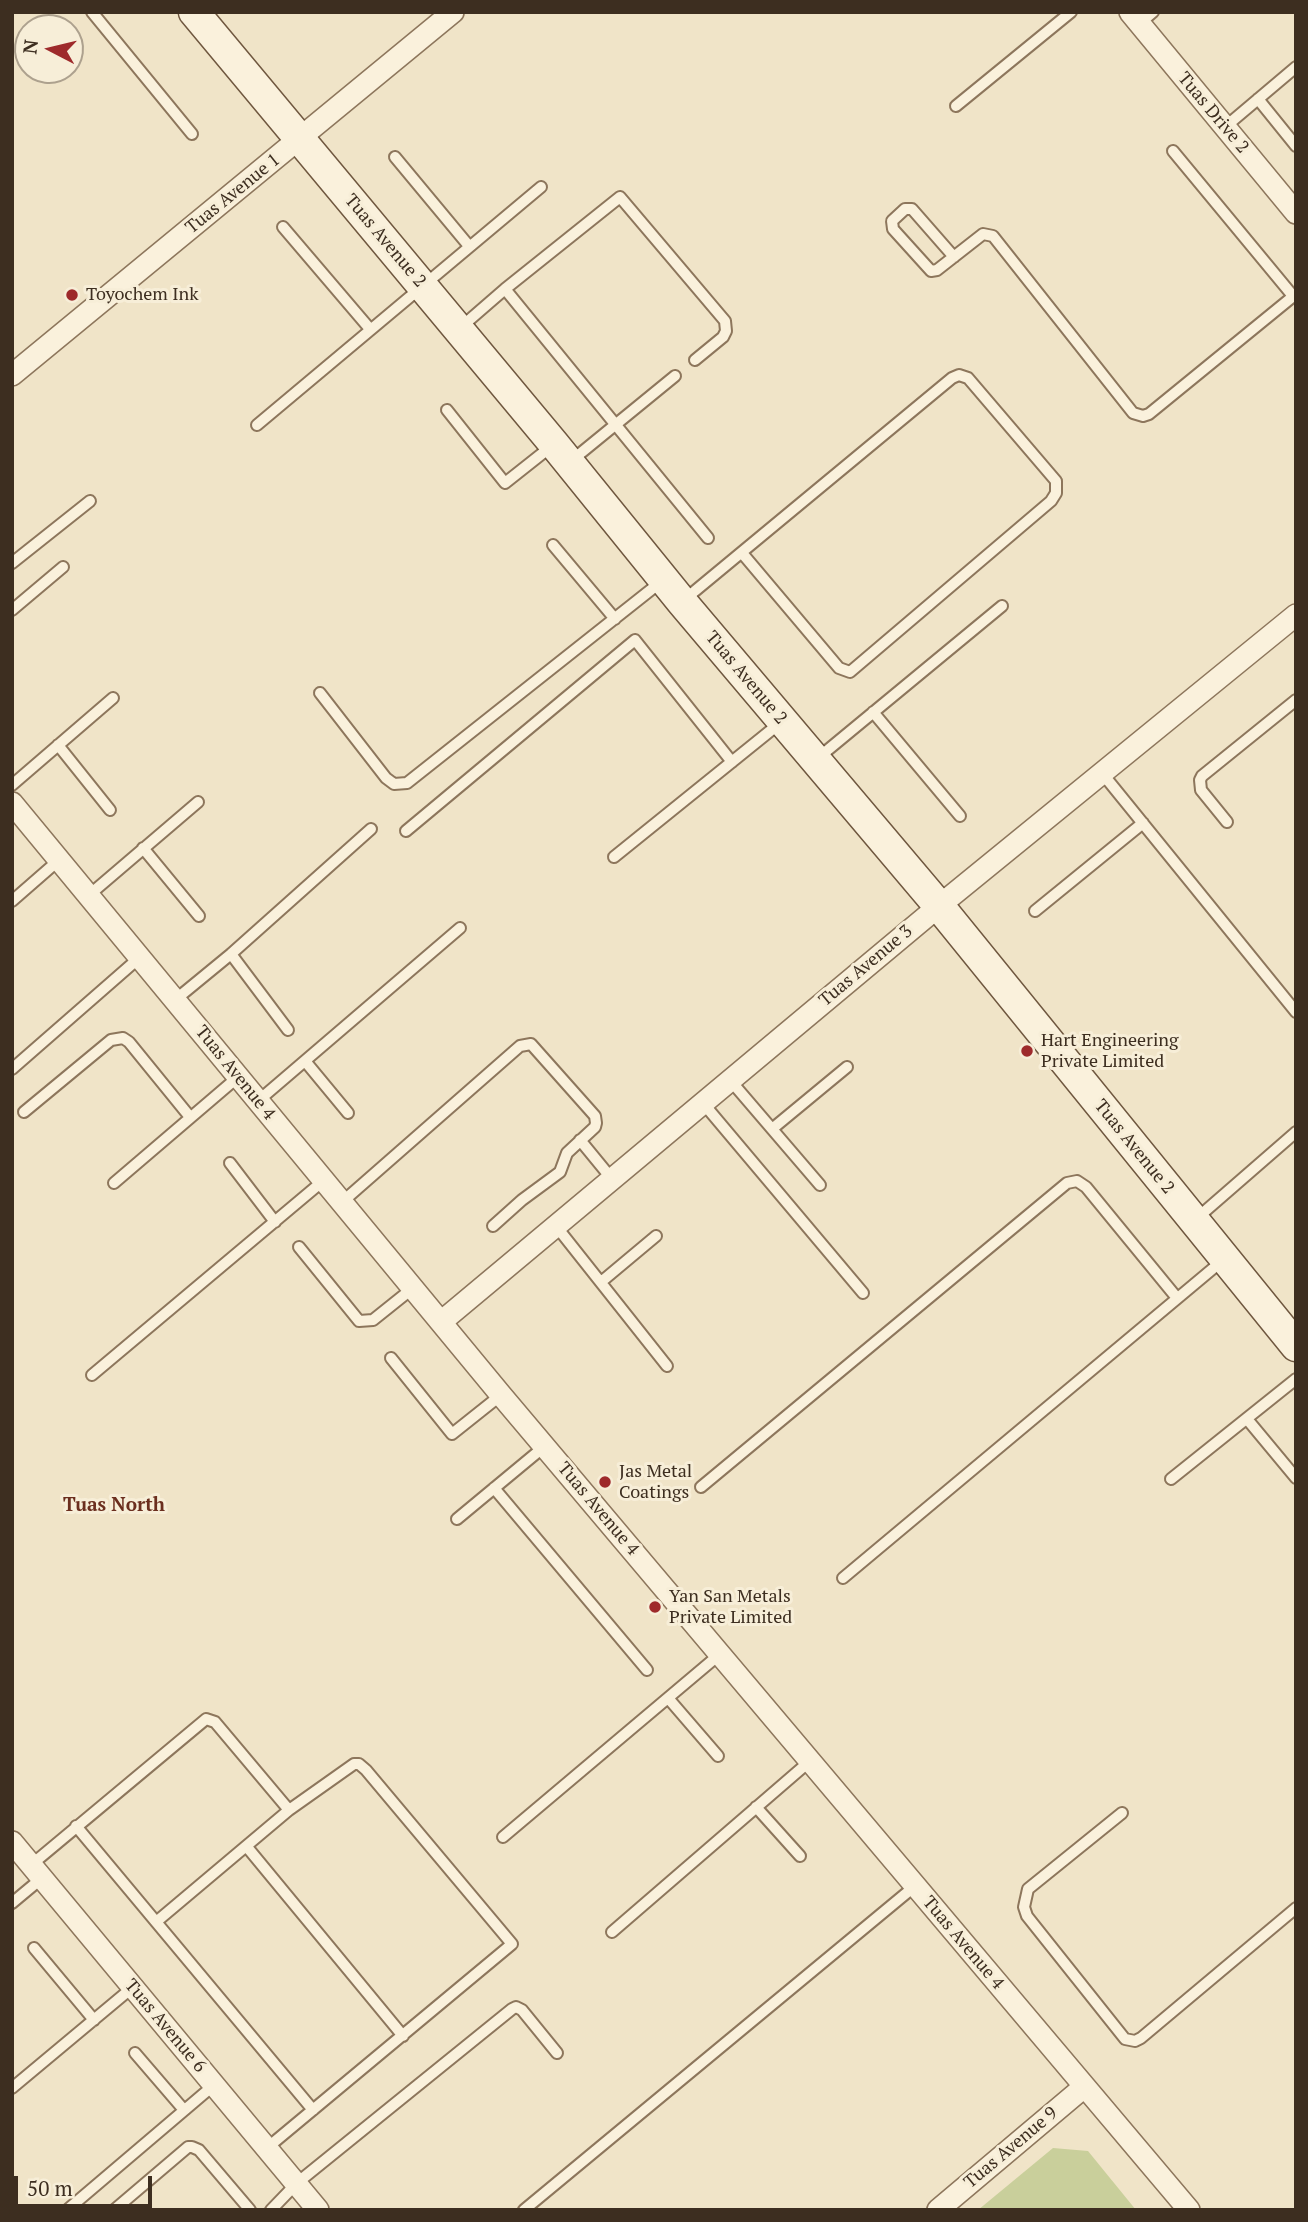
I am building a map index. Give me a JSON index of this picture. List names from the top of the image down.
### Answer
{
  "streets": {
    "street": [
      "Tuas Drive 2",
      "Tuas Avenue 1",
      "Tuas Avenue 2",
      "Tuas Avenue 3",
      "Tuas Avenue 4",
      "Tuas Avenue 6",
      "Tuas Avenue 9"
    ]
  },
  "crossings": [
    ["Tuas Avenue 1", "Tuas Avenue 2"],
    ["Tuas Avenue 2", "Tuas Avenue 3"],
    ["Tuas Avenue 3", "Tuas Avenue 4"],
    ["Tuas Avenue 4", "Tuas Avenue 9"]
  ],
  "districts": ["Tuas North"],
  "places": [
    "Toyochem Ink",
    "Hart Engineering Private Limited",
    "Jas Metal Coatings",
    "Yan San Metals Private Limited"
  ],
  "scale_bar": "50 m",
  "north": "left"
}
